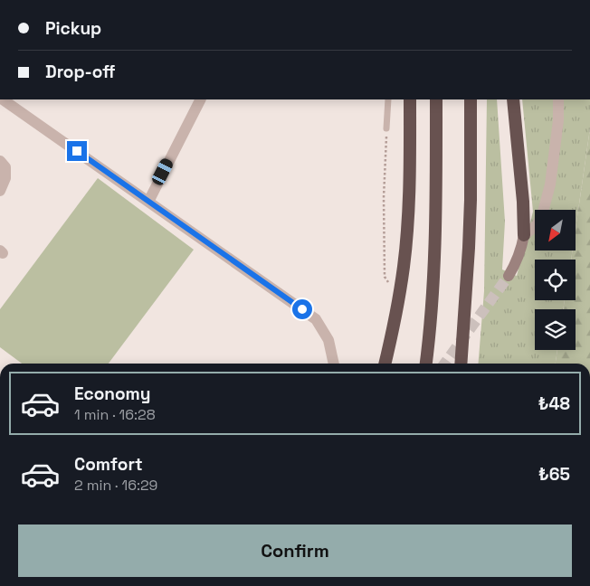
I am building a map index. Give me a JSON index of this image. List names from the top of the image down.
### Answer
{
  "north": "bottom left",
  "page": {
    "banner": ["Pickup", "Drop-off"],
    "list": [
      {
        "name": "Economy",
        "note": "1 min · 16:28",
        "value": "₺48"
      },
      {
        "name": "Comfort",
        "note": "2 min · 16:29",
        "value": "₺65"
      }
    ],
    "buttons": "Confirm"
  }
}
